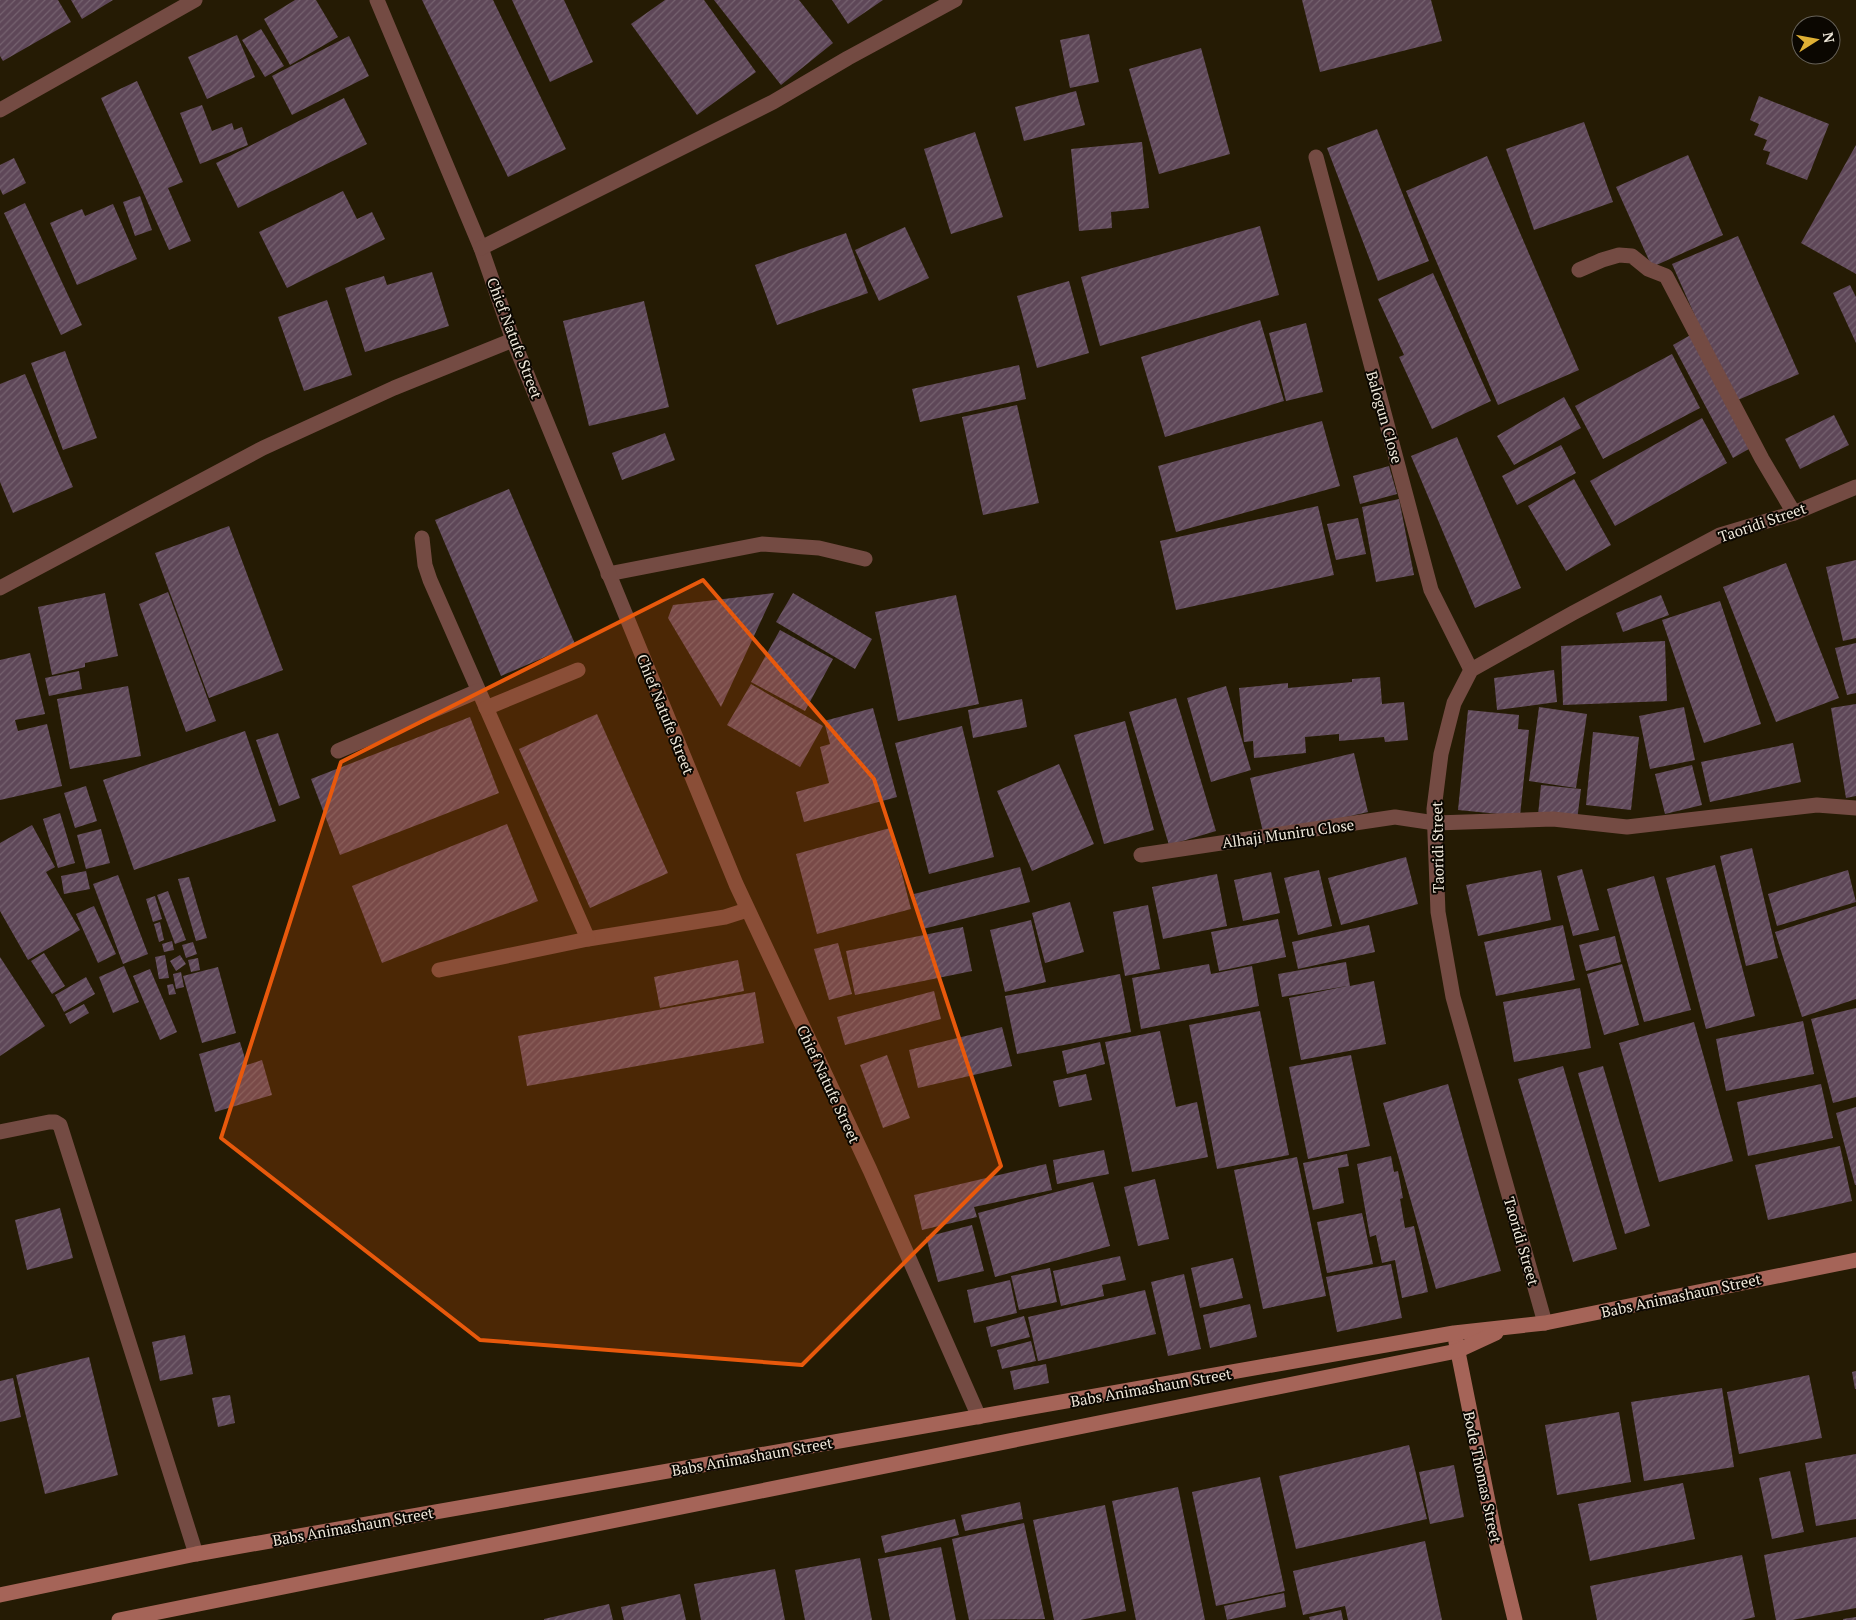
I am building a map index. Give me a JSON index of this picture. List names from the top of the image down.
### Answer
{
  "streets": {
    "main road": ["Babs Animashaun Street", "Bode Thomas Street"],
    "street": [
      "Chief Natufe Street",
      "Balogun Close",
      "Taoridi Street",
      "Alhaji Muniru Close"
    ]
  },
  "crossings": [
    ["Chief Natufe Street", "Babs Animashaun Street"],
    ["Balogun Close", "Taoridi Street"],
    ["Taoridi Street", "Alhaji Muniru Close"],
    ["Taoridi Street", "Babs Animashaun Street"],
    ["Babs Animashaun Street", "Bode Thomas Street"]
  ],
  "north": "right"
}
